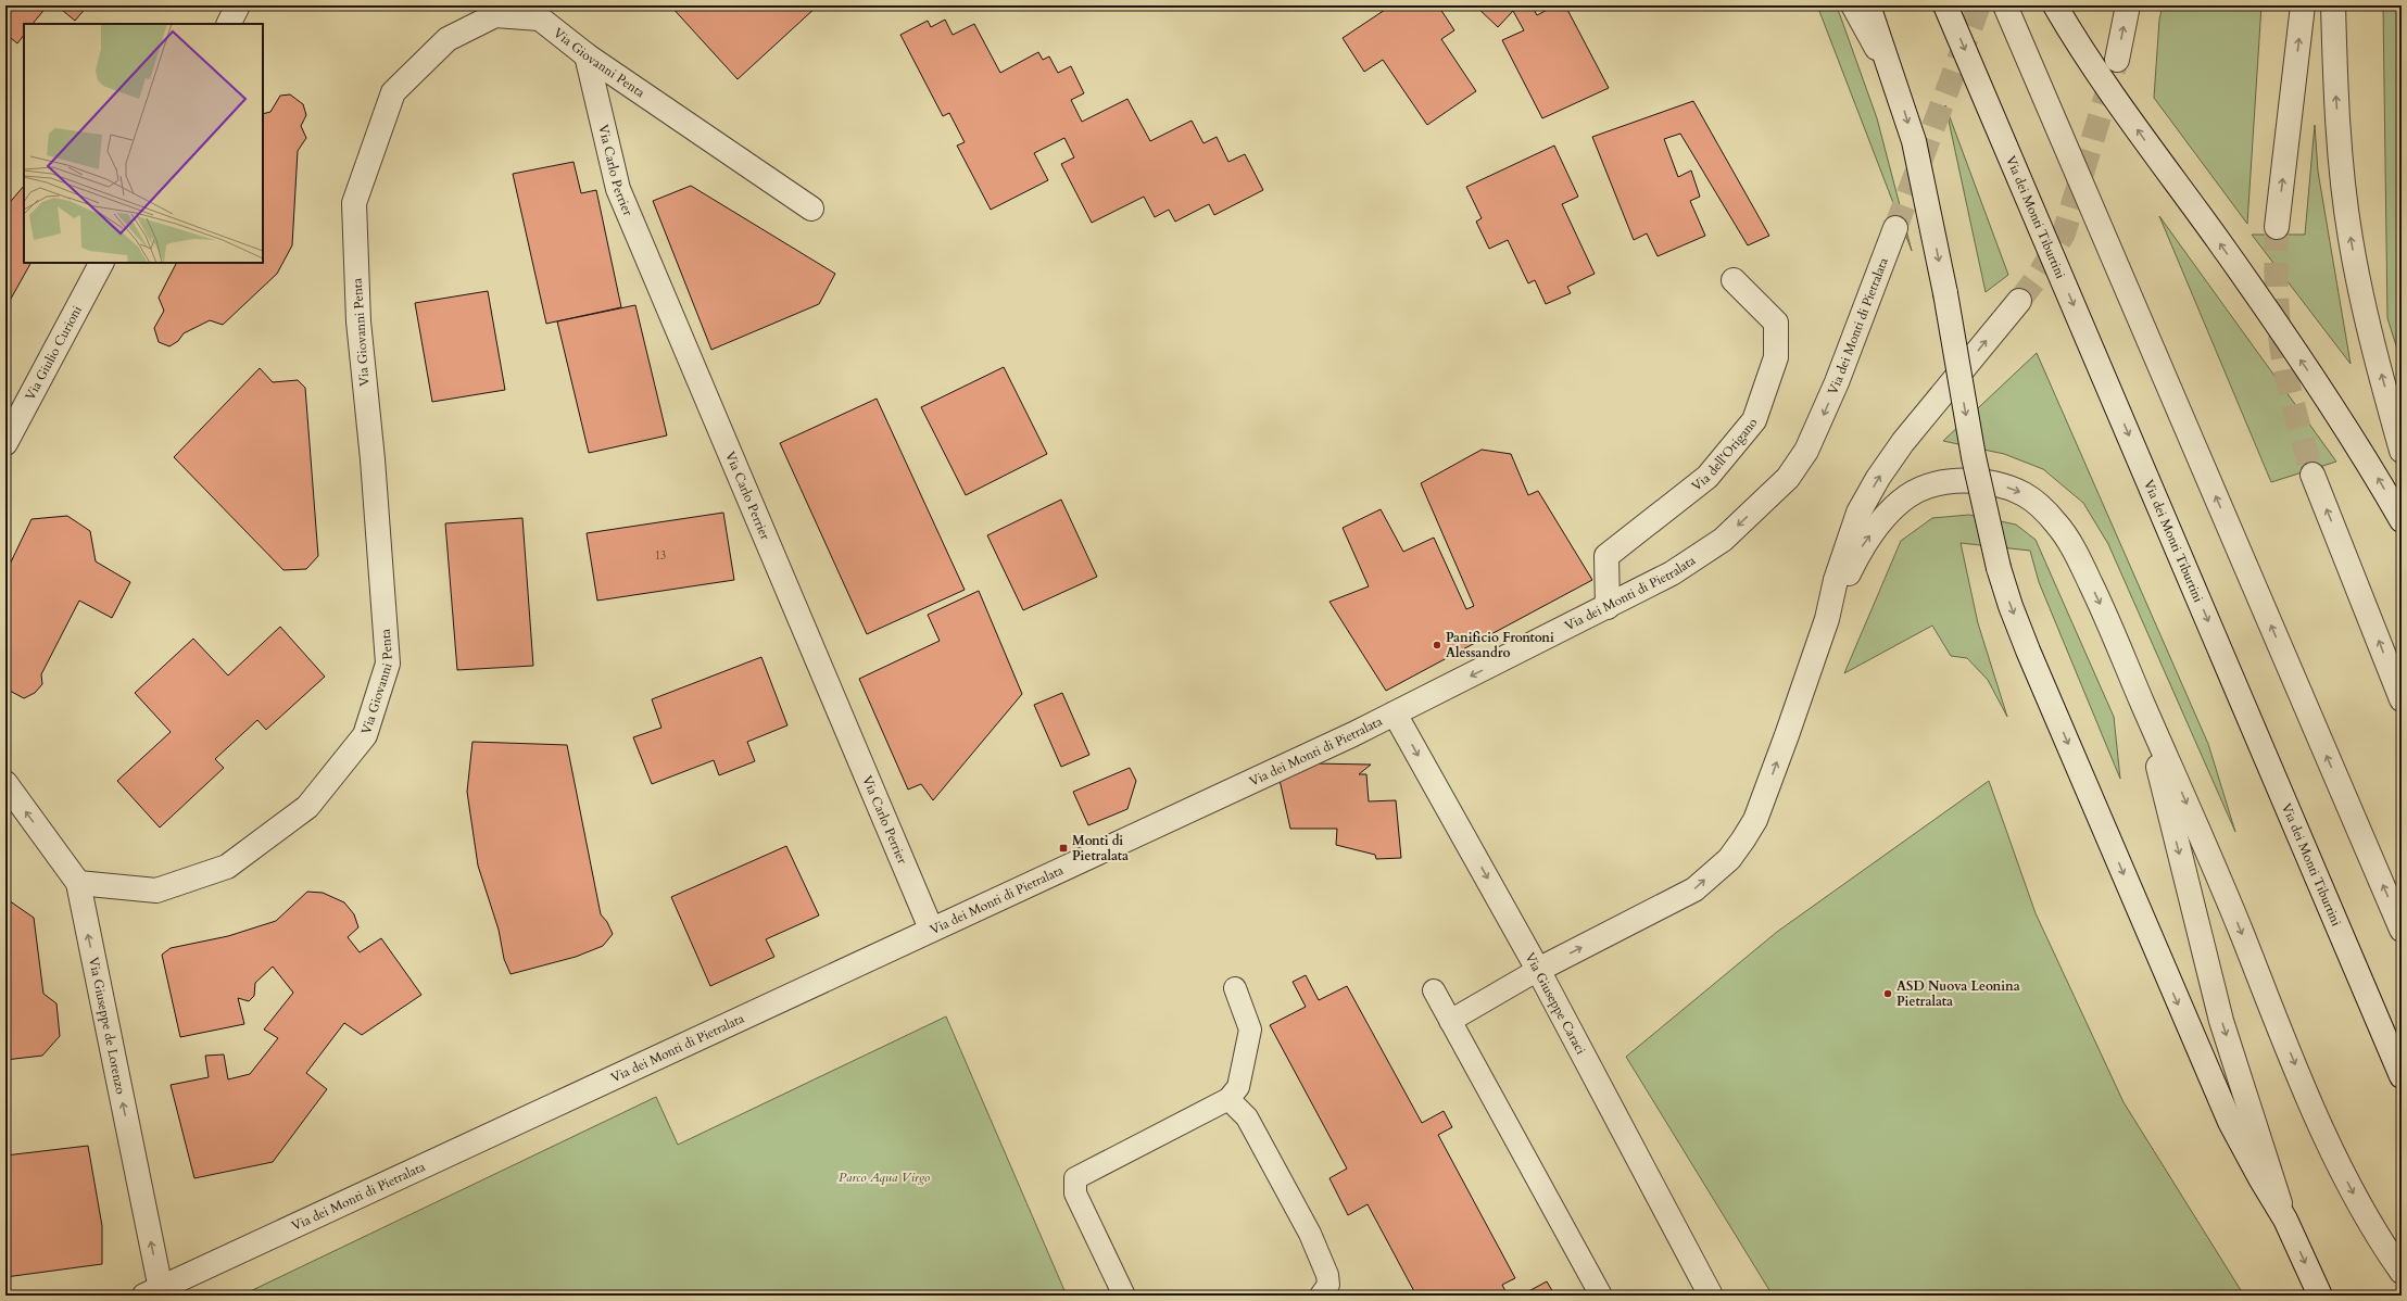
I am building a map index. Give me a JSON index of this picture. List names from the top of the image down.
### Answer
{
  "streets": {
    "street": [
      "Via Giovanni Penta",
      "Via Carlo Perrier",
      "Via dei Monti Tiburtini",
      "Via dei Monti di Pietralata",
      "Via Giulio Curioni",
      "Via dell'Origano",
      "Via Giuseppe Caraci",
      "Via Giuseppe de Lorenzo"
    ]
  },
  "crossings": [
    ["Via Giovanni Penta", "Via Carlo Perrier"],
    ["Via Giovanni Penta", "Via Giuseppe de Lorenzo"],
    ["Via Carlo Perrier", "Via dei Monti di Pietralata"],
    ["Via dei Monti di Pietralata", "Via dell'Origano"],
    ["Via dei Monti di Pietralata", "Via Giuseppe Caraci"],
    ["Via dei Monti di Pietralata", "Via Giuseppe de Lorenzo"]
  ],
  "one_way": ["Via Giuseppe Caraci", "Via Giuseppe de Lorenzo"],
  "parks": ["Parco Aqua Virgo"],
  "places": {
    "other": ["Panificio Frontoni Alessandro", "ASD Nuova Leonina Pietralata"],
    "transit": ["Monti di Pietralata"]
  },
  "house_numbers": ["13"]
}
